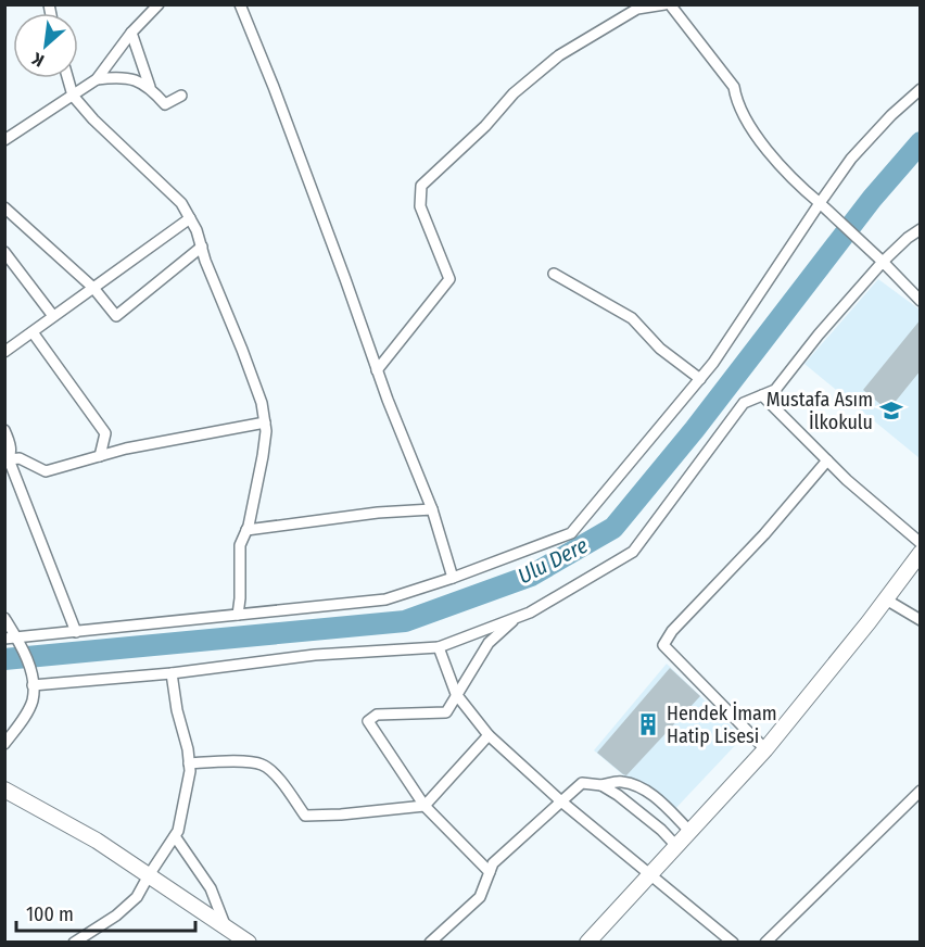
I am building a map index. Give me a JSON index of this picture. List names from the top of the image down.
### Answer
{
  "water": ["Ulu Dere"],
  "places": {
    "school or university": ["Mustafa Asım İlkokulu"],
    "building": ["Hendek İmam Hatip Lisesi"]
  },
  "scale_bar": "100 m",
  "north": "bottom left"
}
